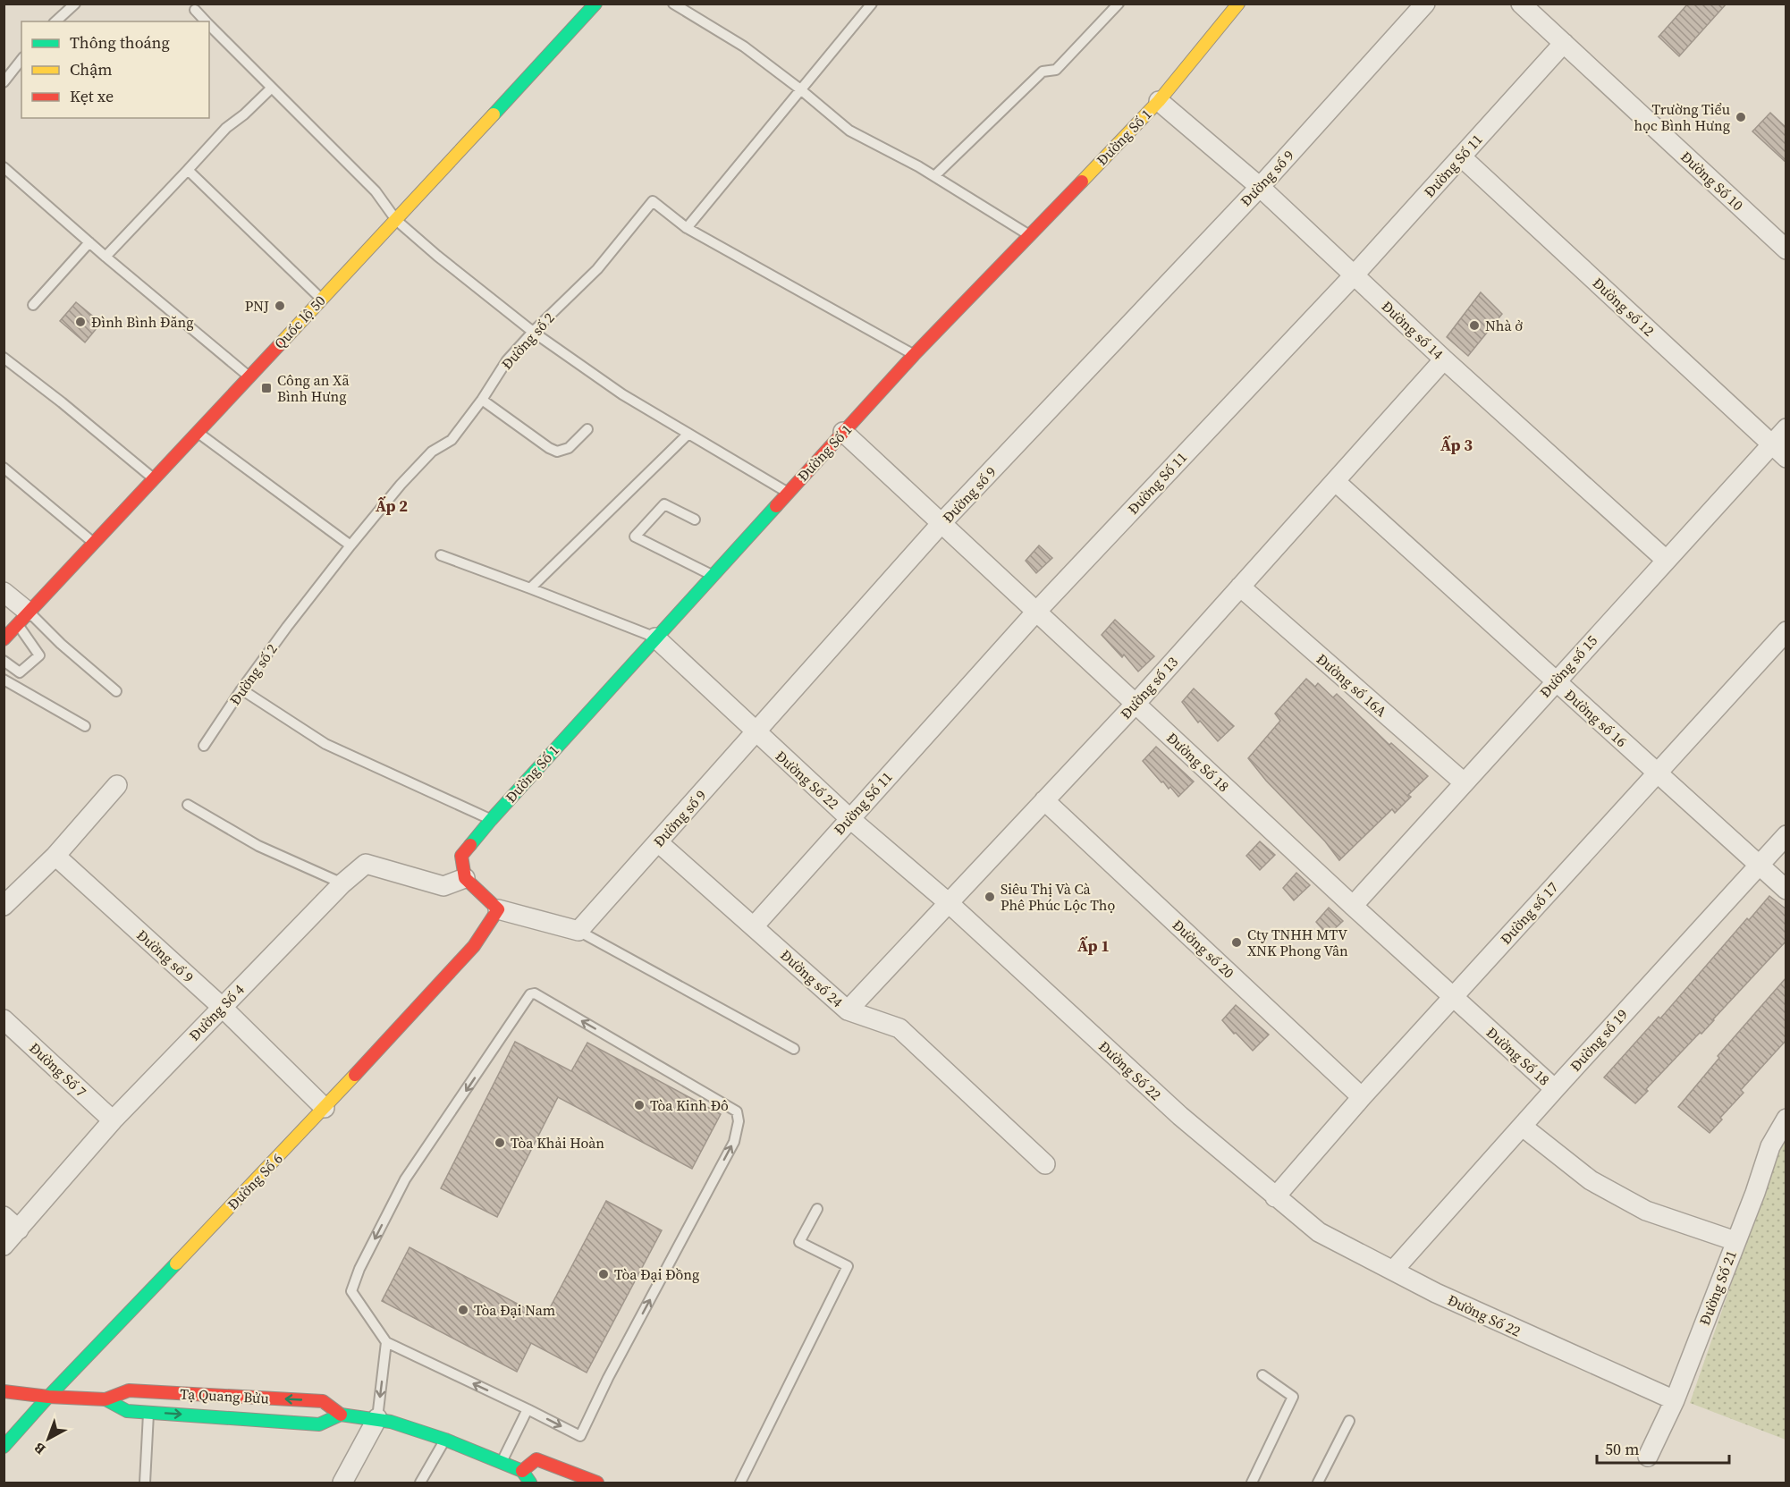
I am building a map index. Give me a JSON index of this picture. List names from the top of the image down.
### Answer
{
  "streets": {
    "street": [
      "Đường Số 1",
      "Đường Số 11",
      "Đường số 9",
      "Đường Số 10",
      "Đường số 12",
      "Quốc lộ 50",
      "Đường số 14",
      "Đường số 15",
      "Đường số 16A",
      "Đường số 13",
      "Đường số 16",
      "Đường Số 18",
      "Đường Số 22",
      "Đường số 17",
      "Đường số 20",
      "Đường số 24",
      "Đường Số 4",
      "Đường số 19",
      "Đường Số 7",
      "Đường Số 6",
      "Đường Số 21",
      "Tạ Quang Bửu"
    ],
    "lane": ["Đường số 2"]
  },
  "crossings": [
    ["Đường Số 1", "Đường số 14"],
    ["Đường Số 1", "Đường Số 18"],
    ["Đường Số 1", "Đường Số 22"],
    ["Đường Số 1", "Đường Số 4"],
    ["Đường Số 11", "Đường Số 10"],
    ["Đường Số 11", "Đường số 12"],
    ["Đường Số 11", "Đường số 14"],
    ["Đường Số 11", "Đường Số 18"],
    ["Đường Số 11", "Đường Số 22"],
    ["Đường Số 11", "Đường số 24"],
    ["Đường số 9", "Đường số 14"],
    ["Đường số 9", "Đường Số 18"],
    ["Đường số 9", "Đường Số 22"],
    ["Đường số 9", "Đường số 24"],
    ["Đường số 9", "Đường Số 4"],
    ["Đường số 9", "Đường Số 6"],
    ["Đường số 12", "Đường số 15"],
    ["Đường số 14", "Đường số 15"],
    ["Đường số 14", "Đường số 13"],
    ["Đường số 15", "Đường số 16A"],
    ["Đường số 15", "Đường số 16"],
    ["Đường số 15", "Đường Số 18"],
    ["Đường số 16A", "Đường số 13"],
    ["Đường số 13", "Đường số 16"],
    ["Đường số 13", "Đường Số 18"],
    ["Đường số 13", "Đường Số 22"],
    ["Đường số 13", "Đường số 20"],
    ["Đường số 13", "Đường số 24"],
    ["Đường số 16", "Đường số 17"],
    ["Đường số 16", "Đường số 19"],
    ["Đường Số 18", "Đường số 17"],
    ["Đường Số 18", "Đường số 19"],
    ["Đường Số 22", "Đường số 17"],
    ["Đường Số 22", "Đường số 19"],
    ["Đường Số 22", "Đường Số 21"],
    ["Đường số 17", "Đường số 20"],
    ["Đường Số 4", "Đường Số 7"],
    ["Đường Số 6", "Tạ Quang Bửu"]
  ],
  "districts": ["Ấp 3", "Ấp 2", "Ấp 1"],
  "places": {
    "other": [
      "Trường Tiểu học Bình Hưng",
      "PNJ",
      "Đình Bình Đăng",
      "Nhà ở",
      "Siêu Thị Và Cà Phê Phúc Lộc Thọ",
      "Cty TNHH MTV XNK Phong Vân",
      "Tòa Kinh Đô",
      "Tòa Khải Hoàn",
      "Tòa Đại Đồng",
      "Tòa Đại Nam"
    ],
    "transit": ["Công an Xã Bình Hưng"]
  },
  "legend": ["Thông thoáng", "Chậm", "Kẹt xe"],
  "scale_bar": "50 m",
  "north": "bottom left"
}
